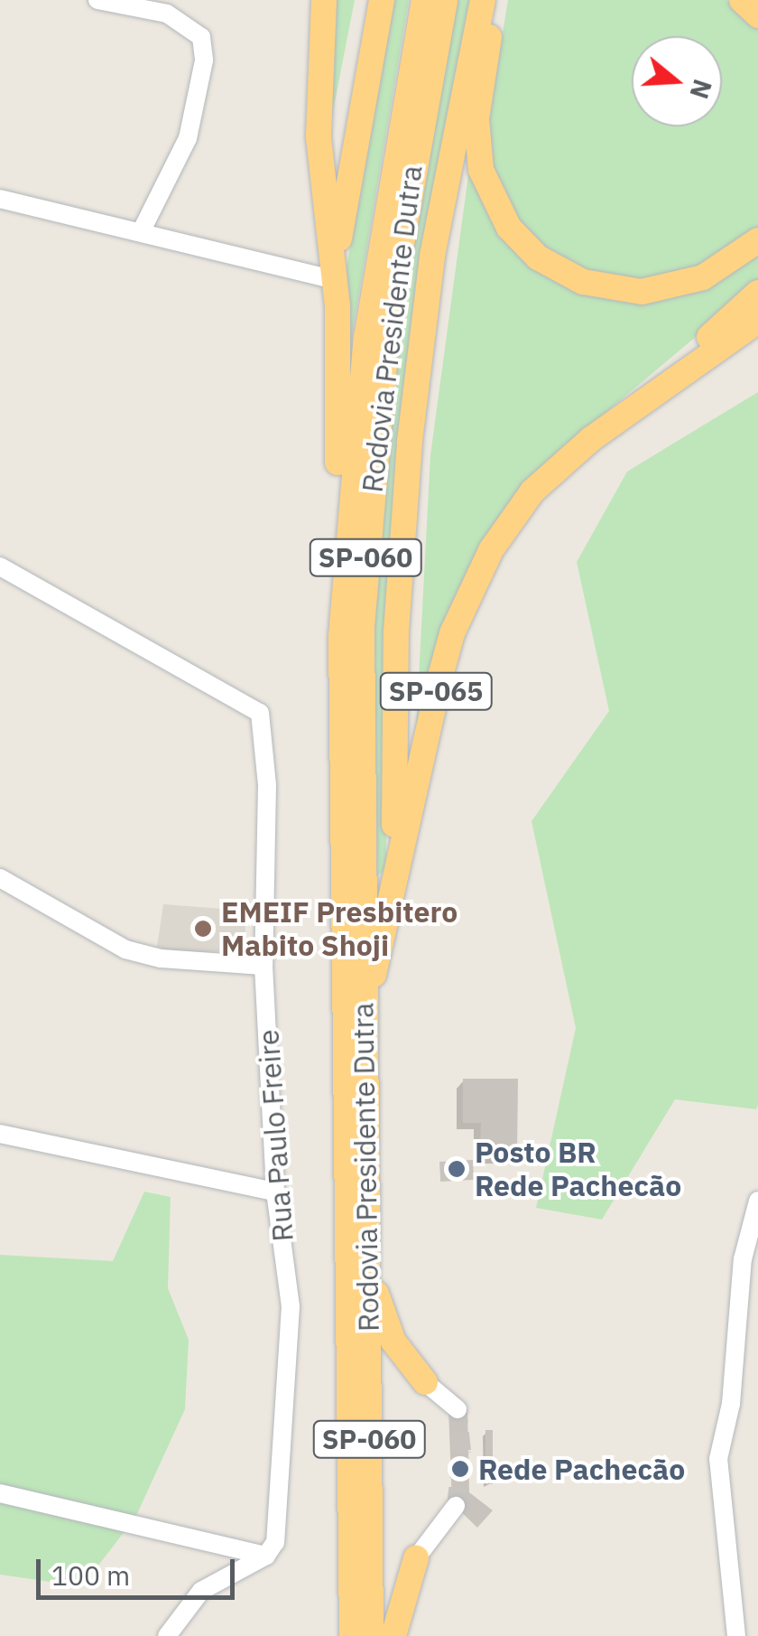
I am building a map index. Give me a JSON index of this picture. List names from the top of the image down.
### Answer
{
  "streets": {
    "highway": ["Rodovia Presidente Dutra", "SP-060", "SP-065"],
    "street": ["Rua Paulo Freire"]
  },
  "crossings": [
    ["Rodovia Presidente Dutra", "SP-060"]
  ],
  "places": ["EMEIF Presbitero Mabito Shoji", "Posto BR Rede Pachecão", "Rede Pachecão"],
  "scale_bar": "100 m",
  "north": "right"
}
